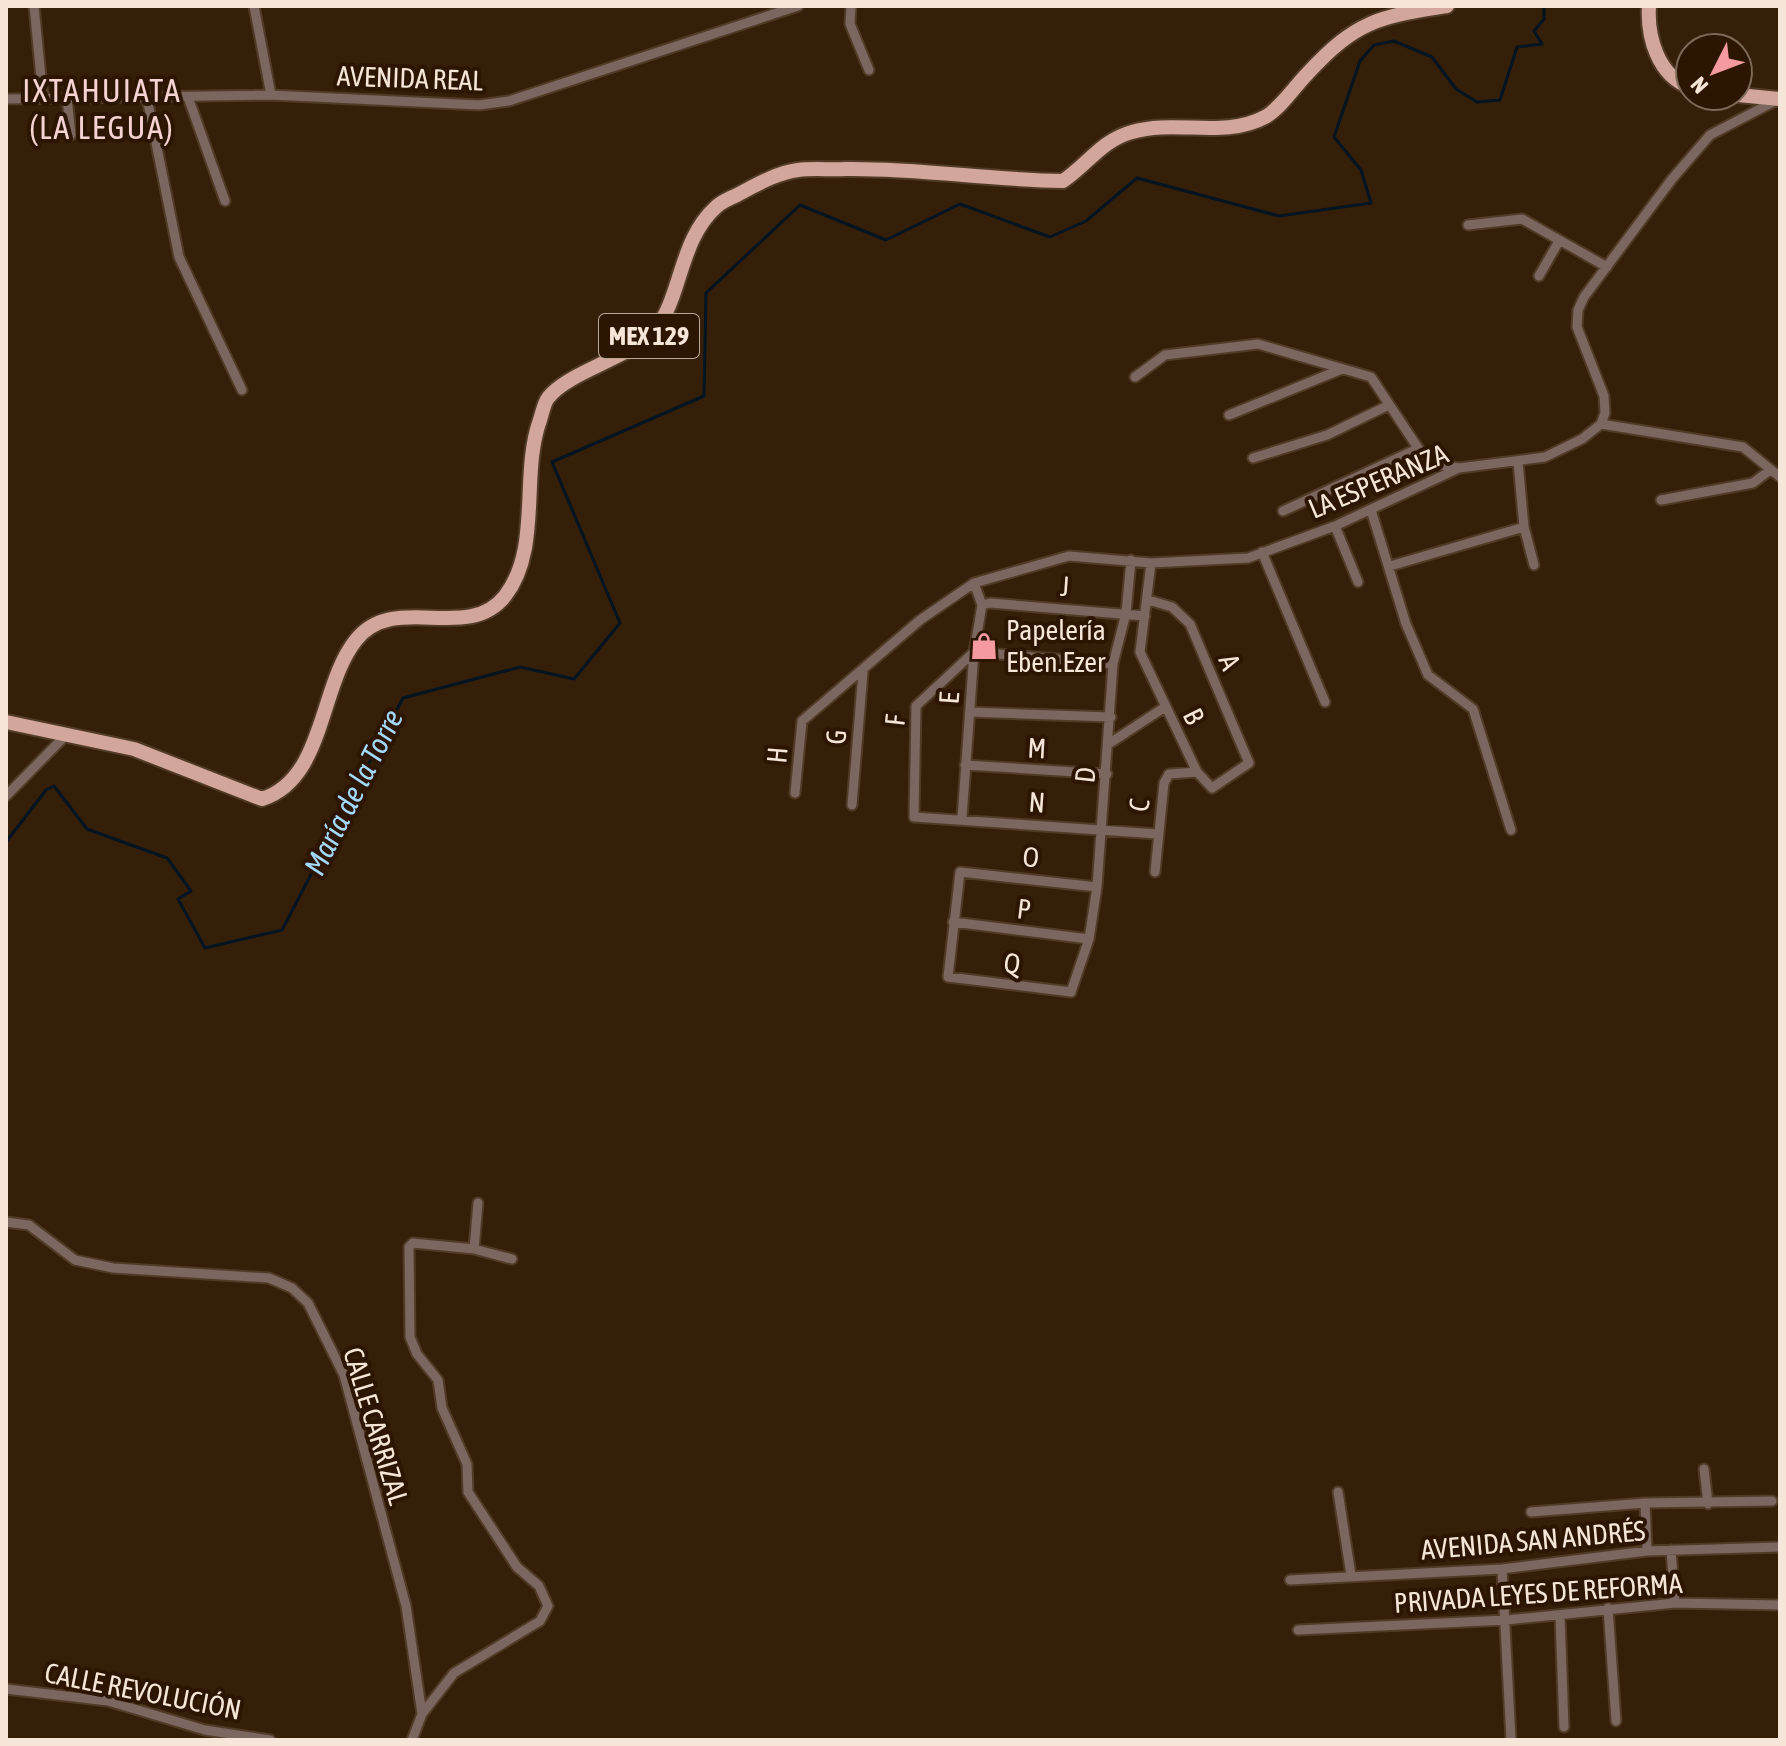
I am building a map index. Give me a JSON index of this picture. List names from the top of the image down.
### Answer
{
  "streets": {
    "main road": ["MEX 129"],
    "street": [
      "AVENIDA REAL",
      "LA ESPERANZA",
      "J",
      "A",
      "E",
      "B",
      "F",
      "G",
      "M",
      "H",
      "D",
      "N",
      "C",
      "O",
      "P",
      "Q",
      "CALLE CARRIZAL",
      "AVENIDA SAN ANDRÉS",
      "PRIVADA LEYES DE REFORMA",
      "CALLE REVOLUCIÓN"
    ]
  },
  "crossings": [
    ["LA ESPERANZA", "E"],
    ["LA ESPERANZA", "G"],
    ["LA ESPERANZA", "H"],
    ["LA ESPERANZA", "D"],
    ["J", "E"],
    ["J", "B"],
    ["J", "D"],
    ["A", "B"],
    ["A", "C"],
    ["E", "F"],
    ["E", "M"],
    ["E", "N"],
    ["B", "C"],
    ["F", "N"],
    ["M", "D"],
    ["D", "N"],
    ["D", "O"],
    ["D", "P"],
    ["D", "Q"],
    ["N", "C"],
    ["O", "P"],
    ["O", "Q"],
    ["P", "Q"]
  ],
  "districts": ["IXTAHUIATA (LA LEGUA)"],
  "water": ["María de la Torre"],
  "places": {
    "shop": ["Papelería Eben.Ezer"]
  },
  "north": "bottom left"
}
